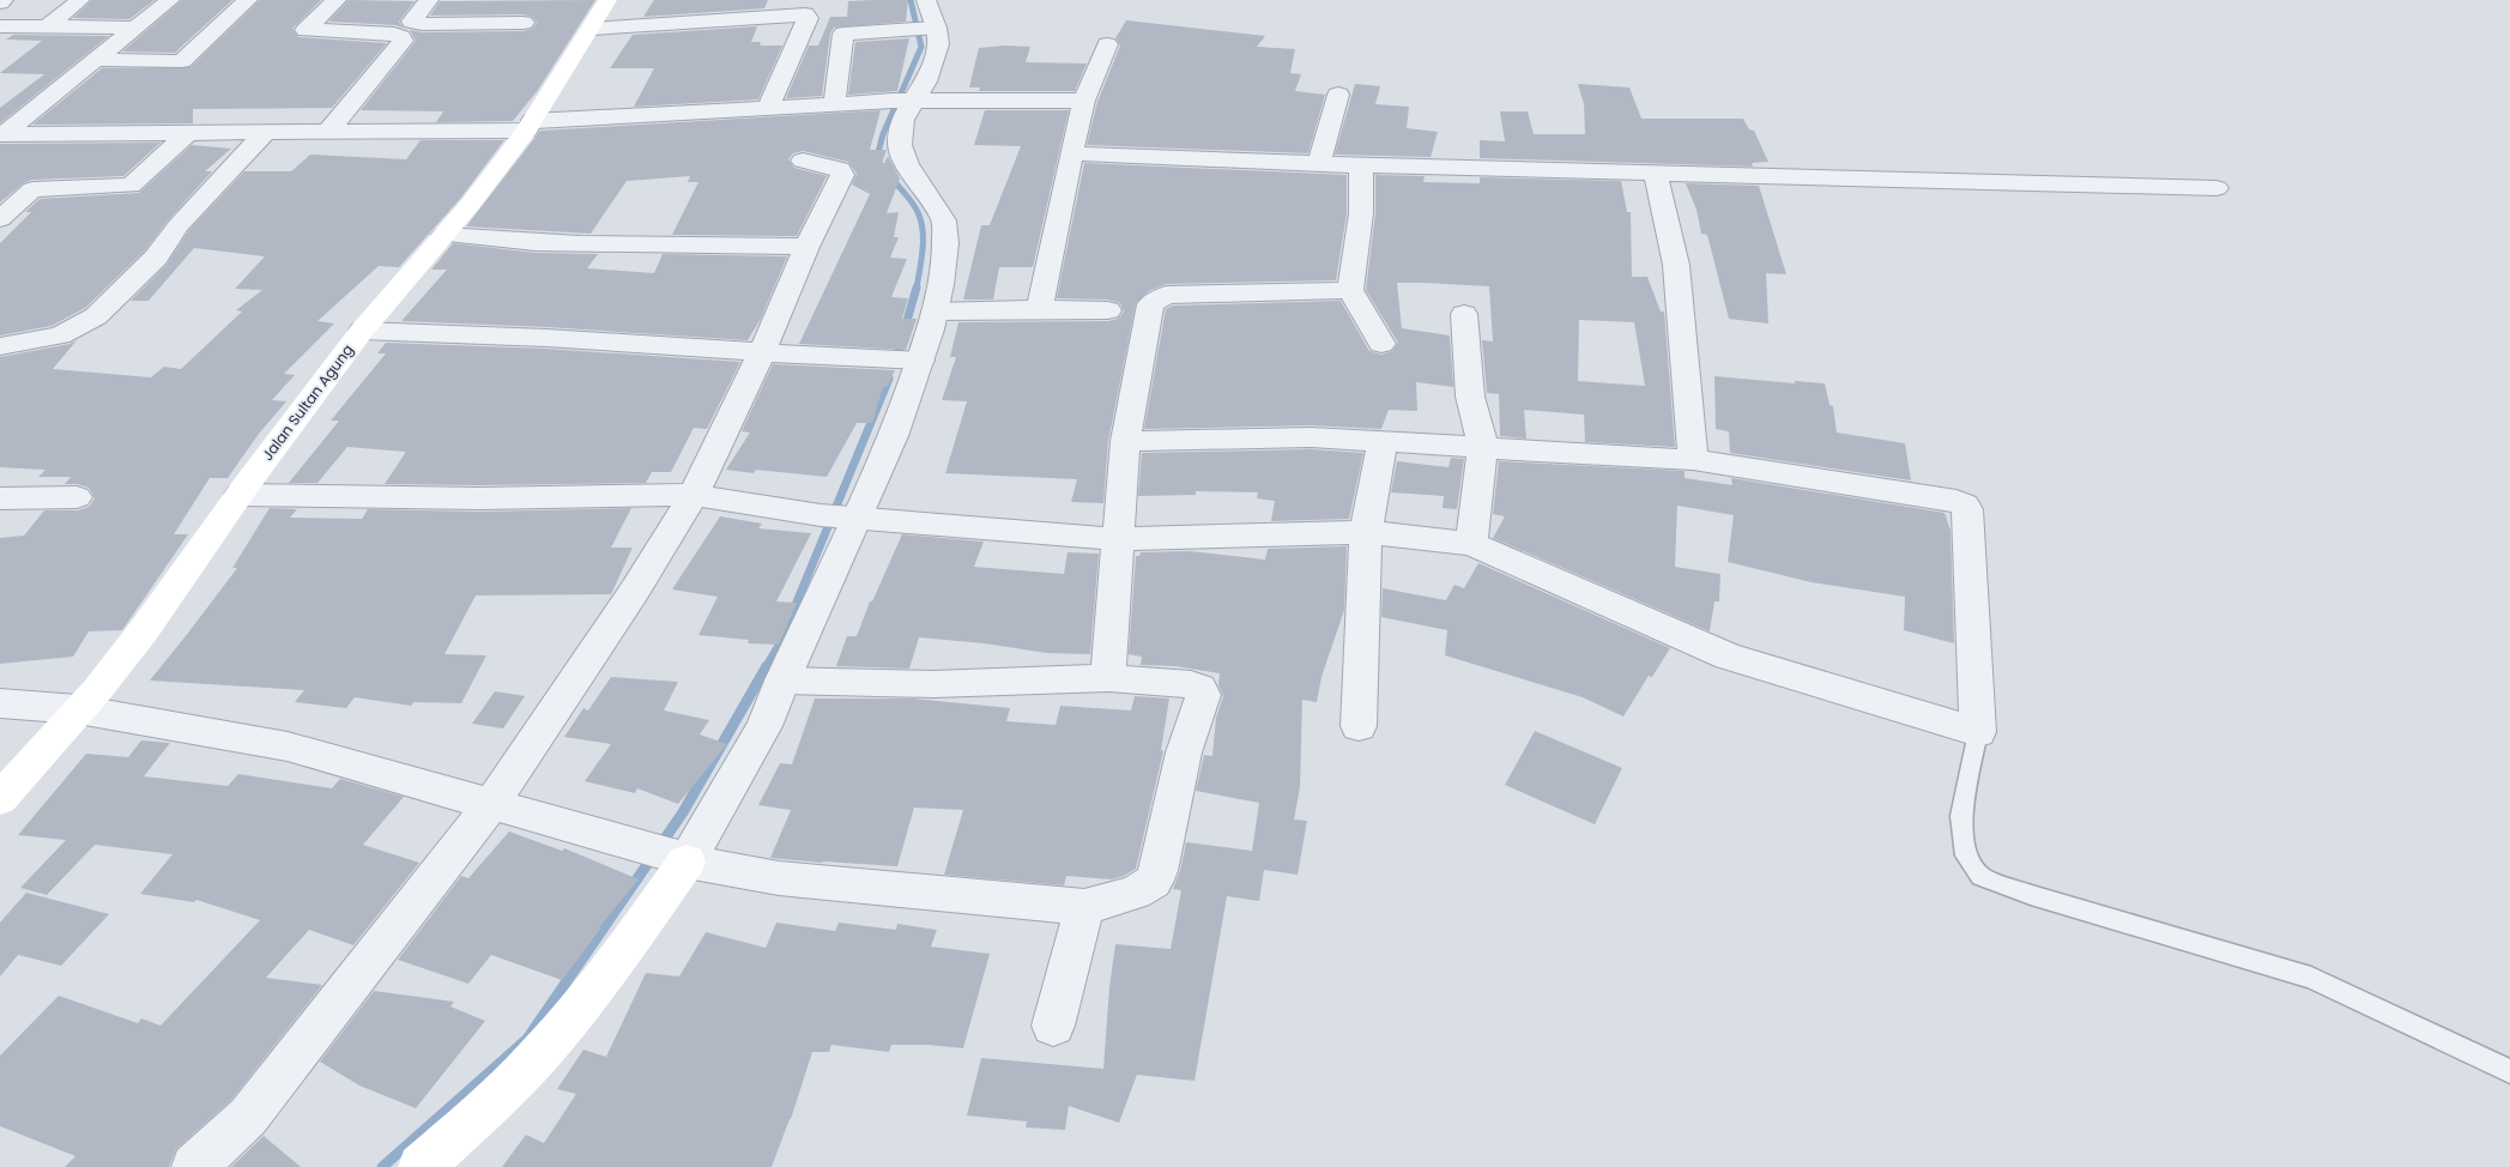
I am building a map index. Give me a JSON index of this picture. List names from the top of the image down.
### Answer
{
  "streets": {
    "main road": ["Jalan Sultan Agung"]
  }
}
